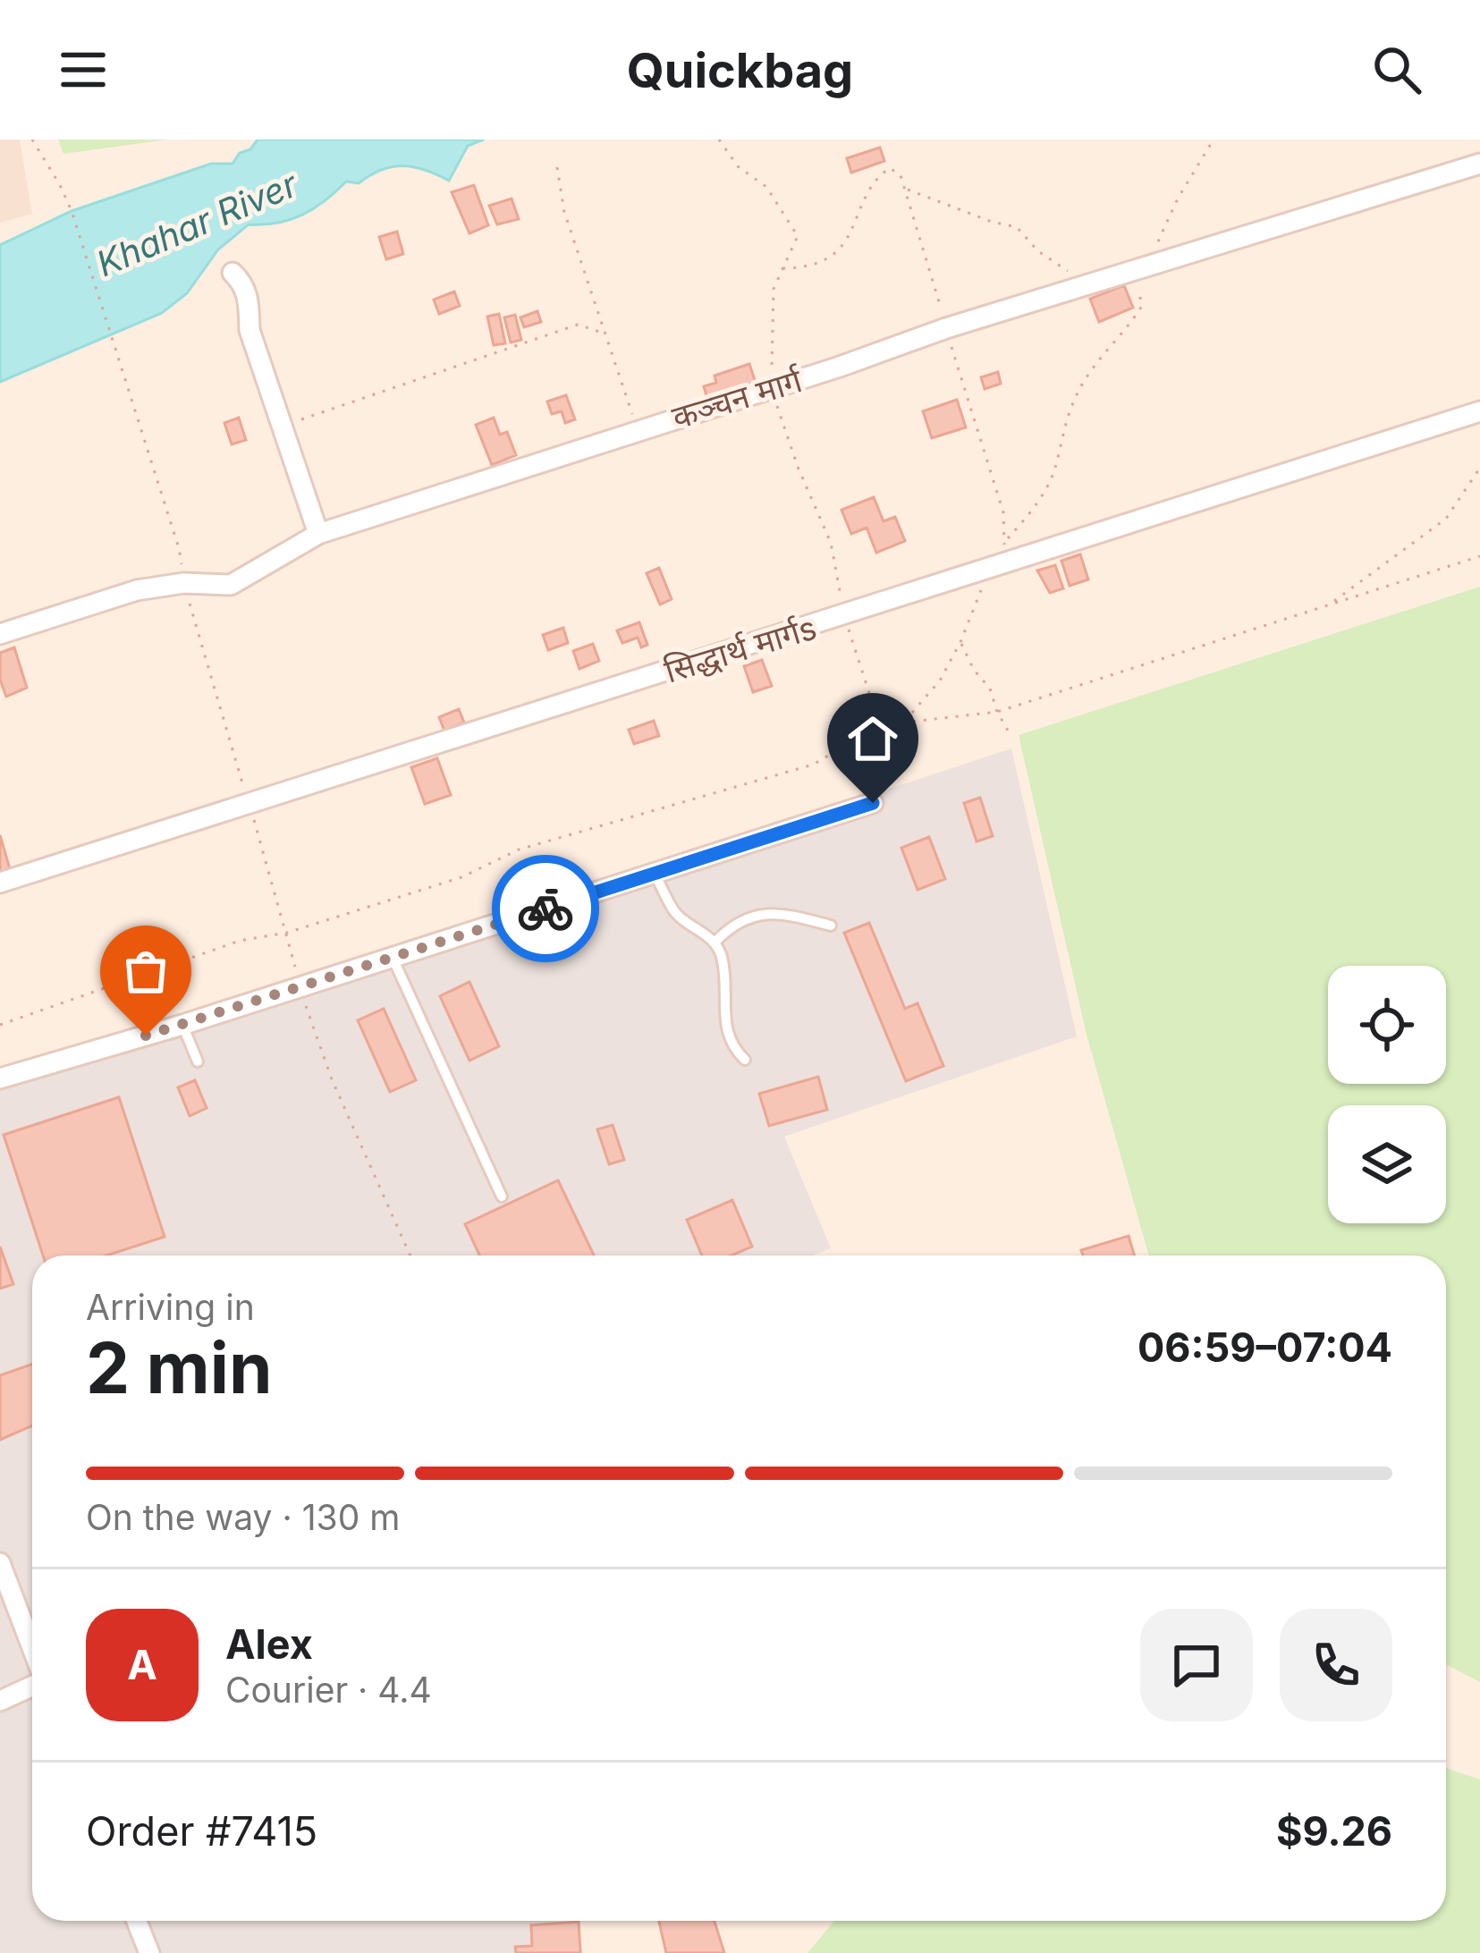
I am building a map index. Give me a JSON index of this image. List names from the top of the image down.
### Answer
{
  "streets": {
    "street": ["कञ्चन मार्ग", "सिद्धार्थ मार्गs"]
  },
  "water": ["Khahar River"],
  "page": {
    "header": "Quickbag",
    "heading": ["2 min", "Arriving in", "06:59–07:04"],
    "panel": [
      "Alex",
      "Courier · 4.4",
      "Order #7415",
      "$9.26"
    ],
    "bar": "On the way · 130 m",
    "round": "A"
  }
}
